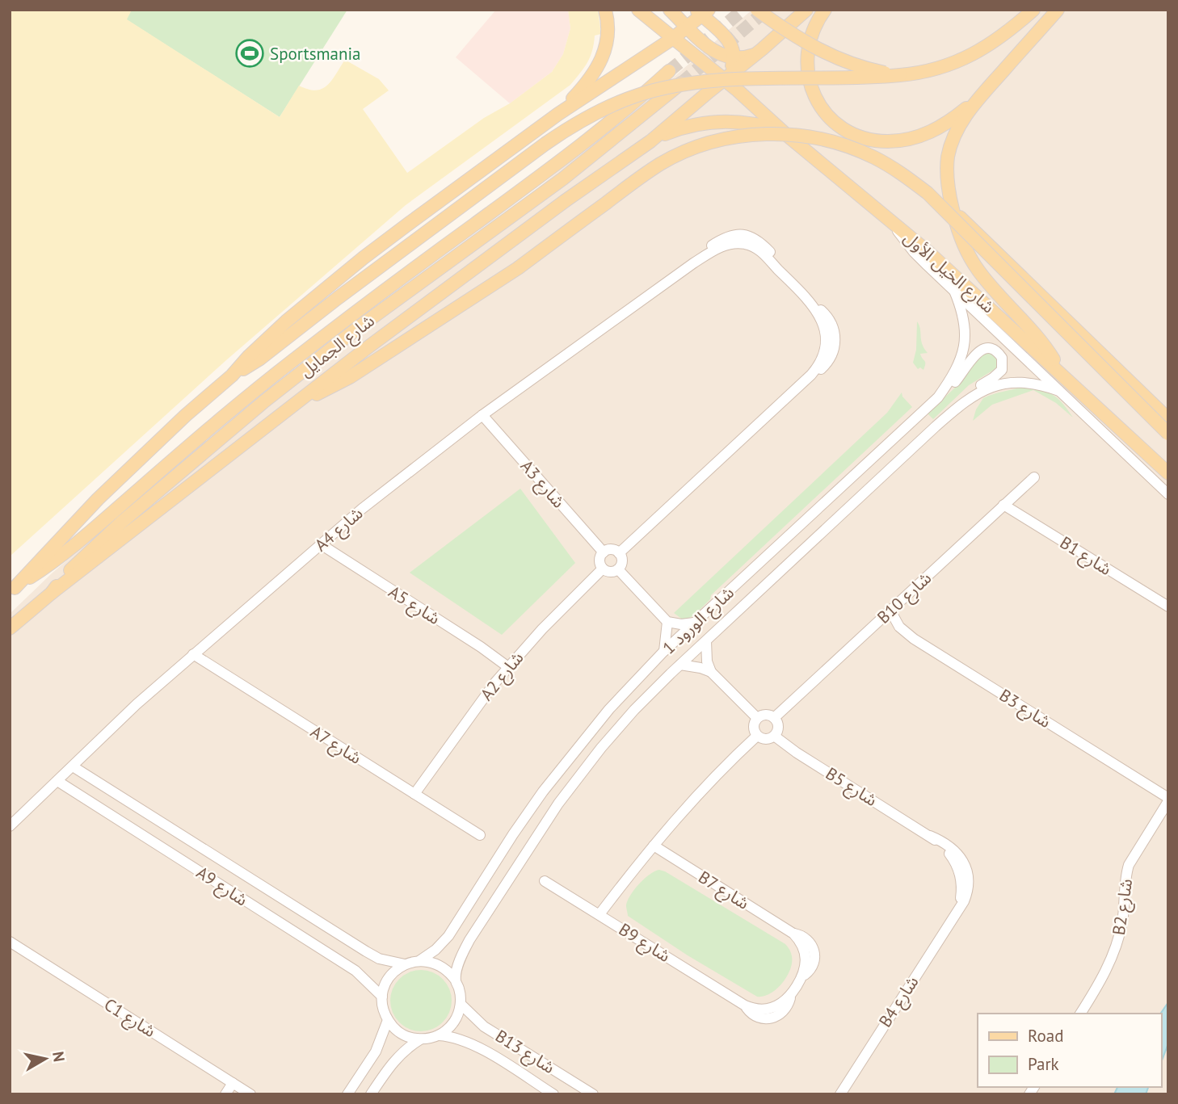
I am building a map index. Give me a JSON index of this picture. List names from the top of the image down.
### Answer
{
  "streets": {
    "main road": ["شارع الخيل الأول", "شارع الجمايل"],
    "street": [
      "A3 شارع",
      "A4 شارع",
      "B1 شارع",
      "B10 شارع",
      "A5 شارع",
      "شارع الورود 1",
      "A2 شارع",
      "B3 شارع",
      "A7 شارع",
      "B5 شارع",
      "A9 شارع",
      "B7 شارع",
      "B2 شارع",
      "B9 شارع",
      "B4 شارع",
      "C1 شارع",
      "B13 شارع"
    ]
  },
  "crossings": [
    ["A3 شارع", "A4 شارع"],
    ["A3 شارع", "A2 شارع"],
    ["A4 شارع", "A5 شارع"],
    ["A4 شارع", "A2 شارع"],
    ["A4 شارع", "A7 شارع"],
    ["A4 شارع", "A9 شارع"],
    ["B1 شارع", "B10 شارع"],
    ["B10 شارع", "B3 شارع"],
    ["B10 شارع", "B5 شارع"],
    ["A5 شارع", "A2 شارع"],
    ["شارع الورود 1", "A9 شارع"],
    ["شارع الورود 1", "B13 شارع"],
    ["A2 شارع", "A7 شارع"],
    ["B3 شارع", "B2 شارع"],
    ["B5 شارع", "B4 شارع"],
    ["A9 شارع", "B13 شارع"],
    ["B7 شارع", "B9 شارع"]
  ],
  "places": {
    "sports": ["Sportsmania"]
  },
  "legend": ["Road", "Park"],
  "north": "right"
}
